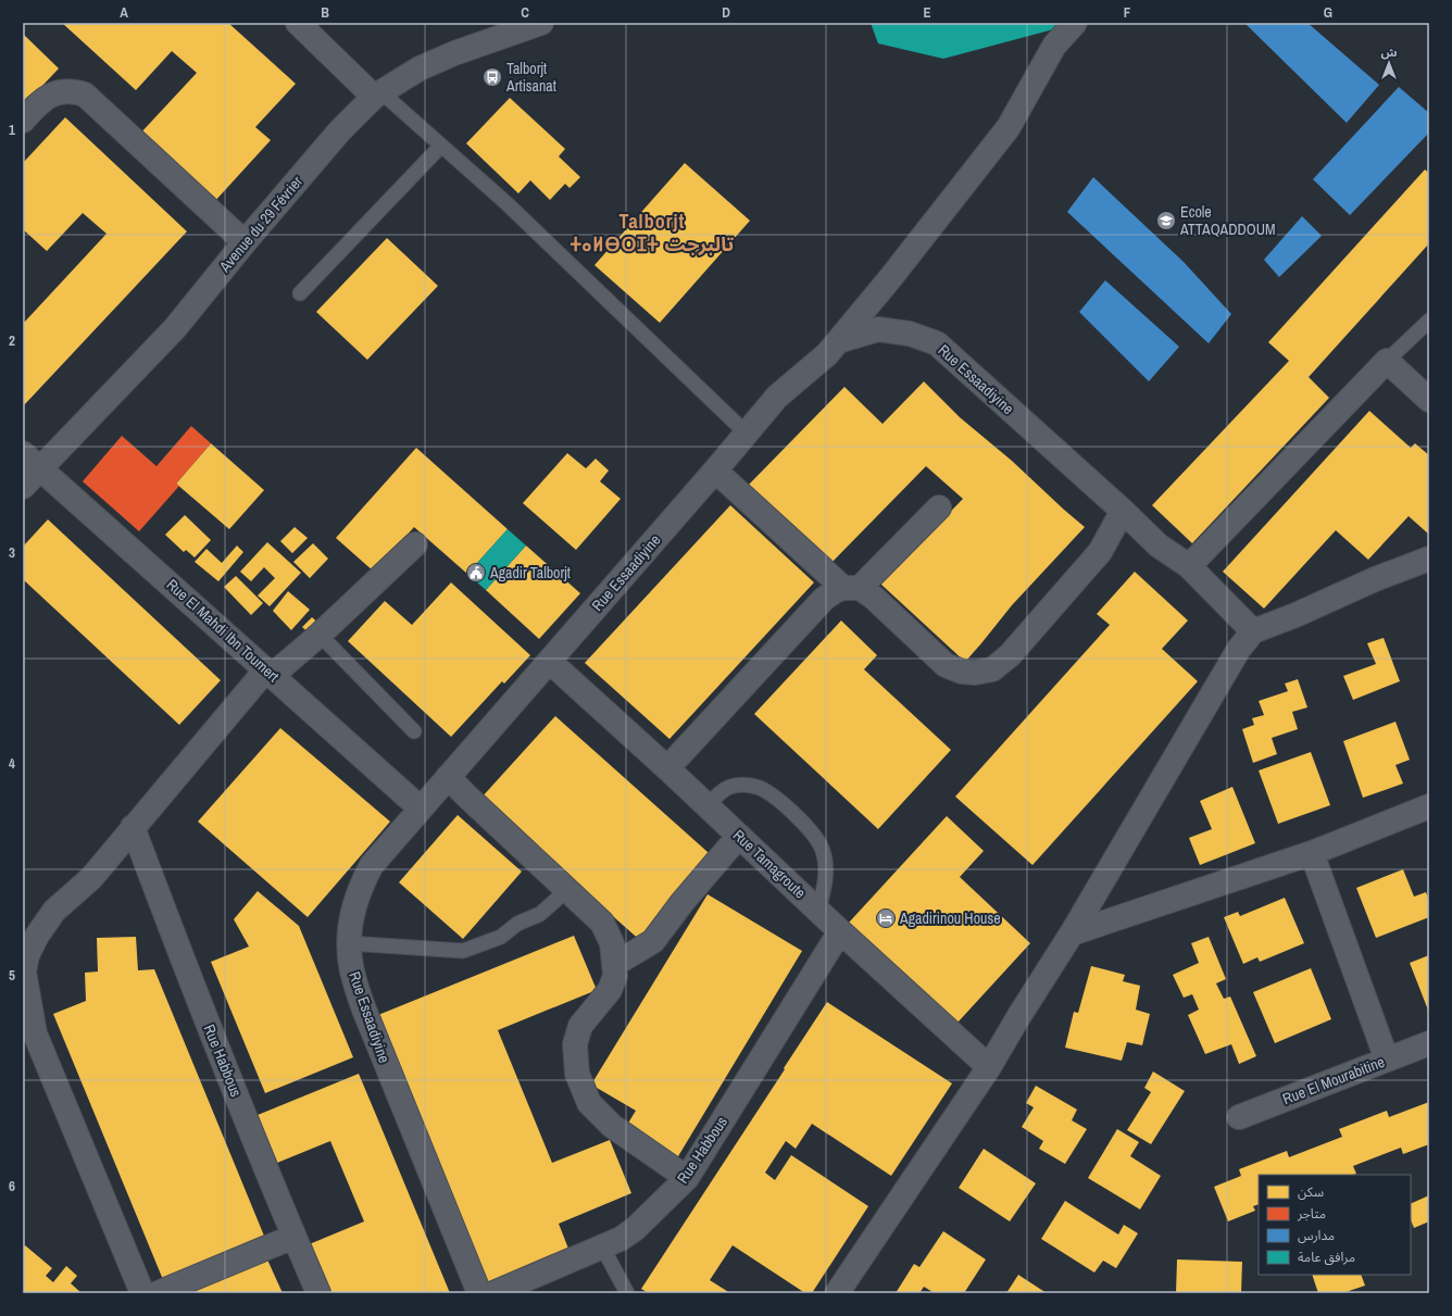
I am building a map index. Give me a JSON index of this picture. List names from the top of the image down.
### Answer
{
  "streets": {
    "street": [
      "Avenue du 29 Février",
      "Rue Essaadiyine",
      "Rue El Mahdi Ibn Toumert",
      "Rue Tamagroute",
      "Rue Habbous",
      "Rue El Mourabitine"
    ]
  },
  "crossings": [
    ["Avenue du 29 Février", "Rue El Mahdi Ibn Toumert"],
    ["Rue Essaadiyine", "Rue El Mahdi Ibn Toumert"],
    ["Rue Essaadiyine", "Rue Tamagroute"],
    ["Rue Tamagroute", "Rue Habbous"]
  ],
  "districts": ["Talborjt ⵜⴰⵍⴱⵔⵊⵜ تالبرجت"],
  "places": {
    "bus stop": ["Talborjt Artisanat"],
    "school or university": ["Ecole ATTAQADDOUM"],
    "public building": ["Agadir Talborjt"],
    "hotel": ["Agadirinou House"]
  },
  "legend": [
    "سكن",
    "متاجر",
    "مدارس",
    "مرافق عامة"
  ],
  "north": "top",
  "grid": {
    "columns": [
      "A",
      "B",
      "C",
      "D",
      "E",
      "F",
      "G"
    ],
    "rows": [
      "1",
      "2",
      "3",
      "4",
      "5",
      "6"
    ]
  }
}
